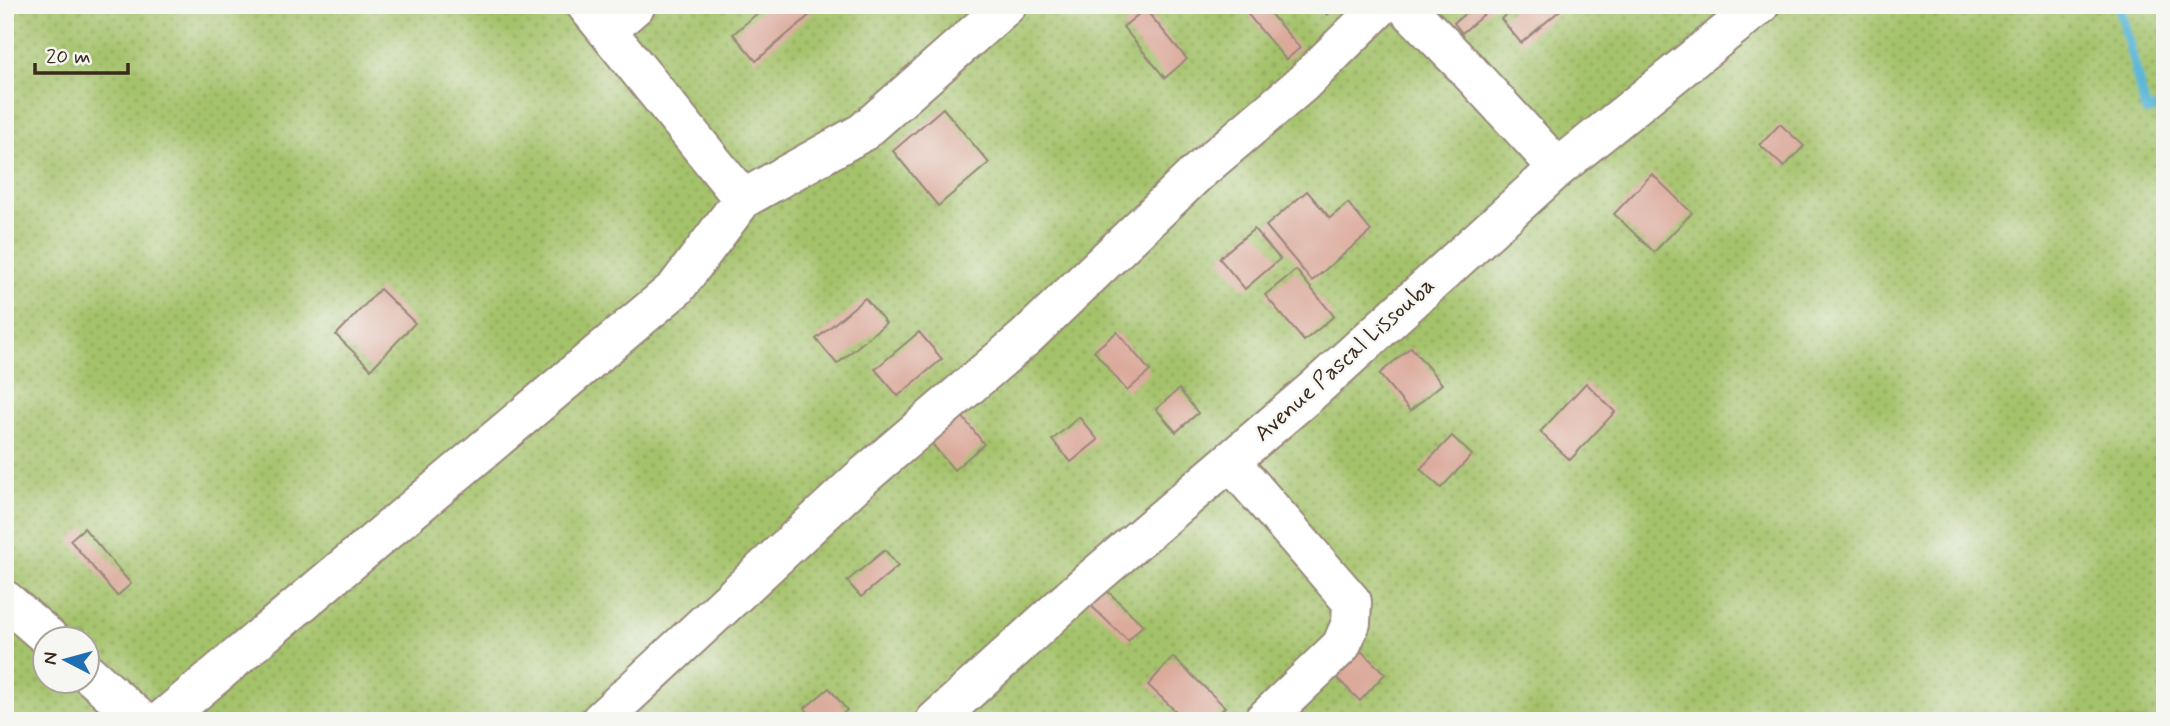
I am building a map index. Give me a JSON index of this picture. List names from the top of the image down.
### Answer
{
  "streets": {
    "street": ["Avenue Pascal Lissouba"]
  },
  "scale_bar": "20 m",
  "north": "left"
}
